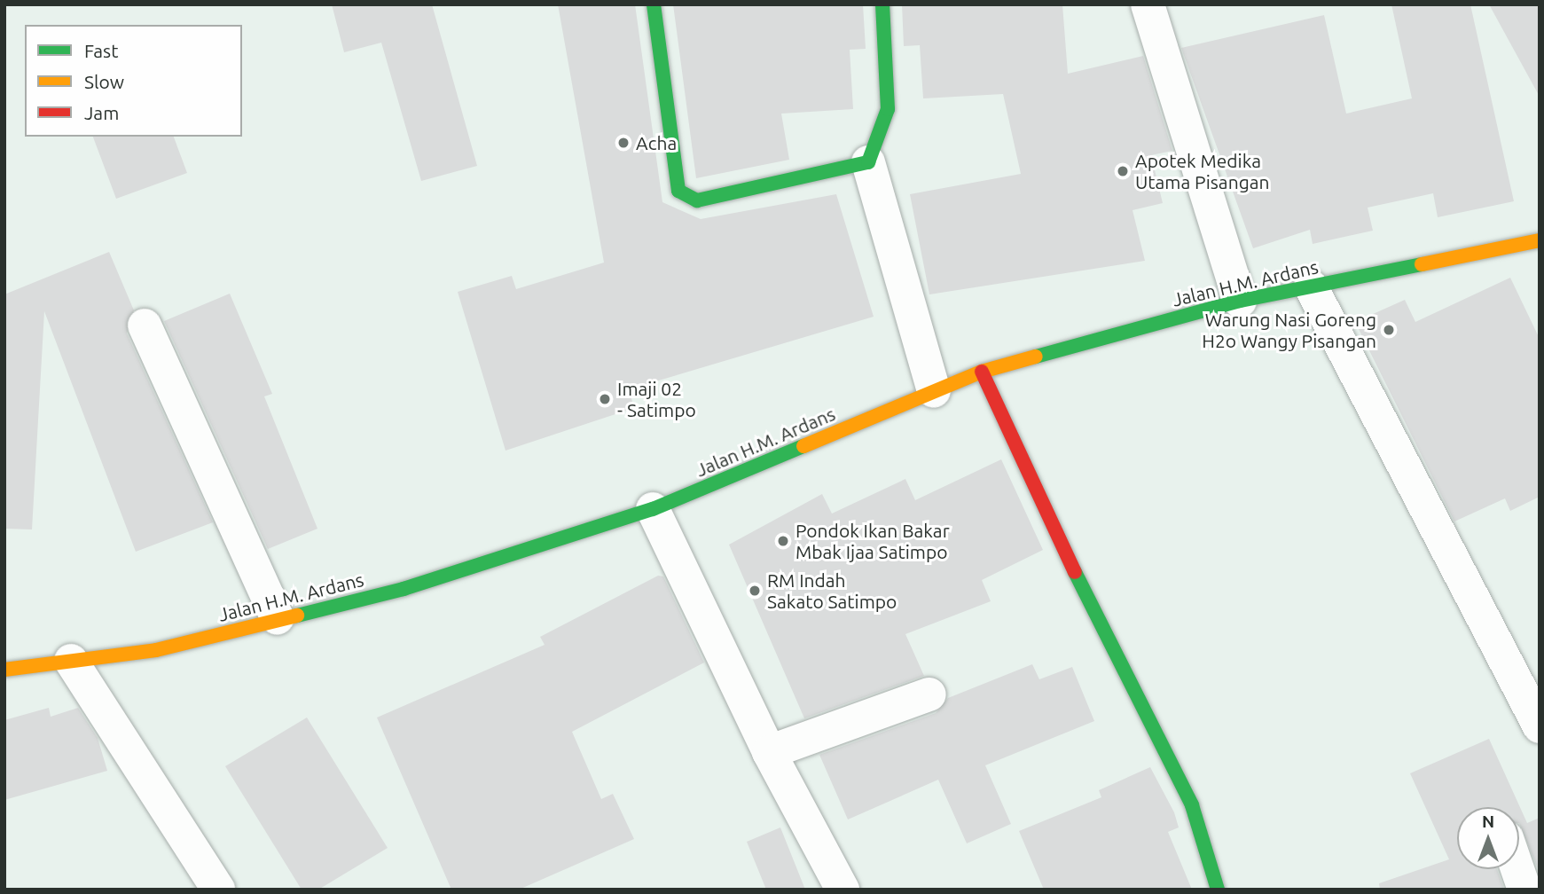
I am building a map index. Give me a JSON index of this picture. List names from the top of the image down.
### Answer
{
  "streets": {
    "street": ["Jalan H.M. Ardans"]
  },
  "places": [
    "Acha",
    "Apotek Medika Utama Pisangan",
    "Warung Nasi Goreng H2o Wangy Pisangan",
    "Imaji 02 - Satimpo",
    "Pondok Ikan Bakar Mbak Ijaa Satimpo",
    "RM Indah Sakato Satimpo"
  ],
  "legend": ["Fast", "Slow", "Jam"],
  "north": "top"
}
